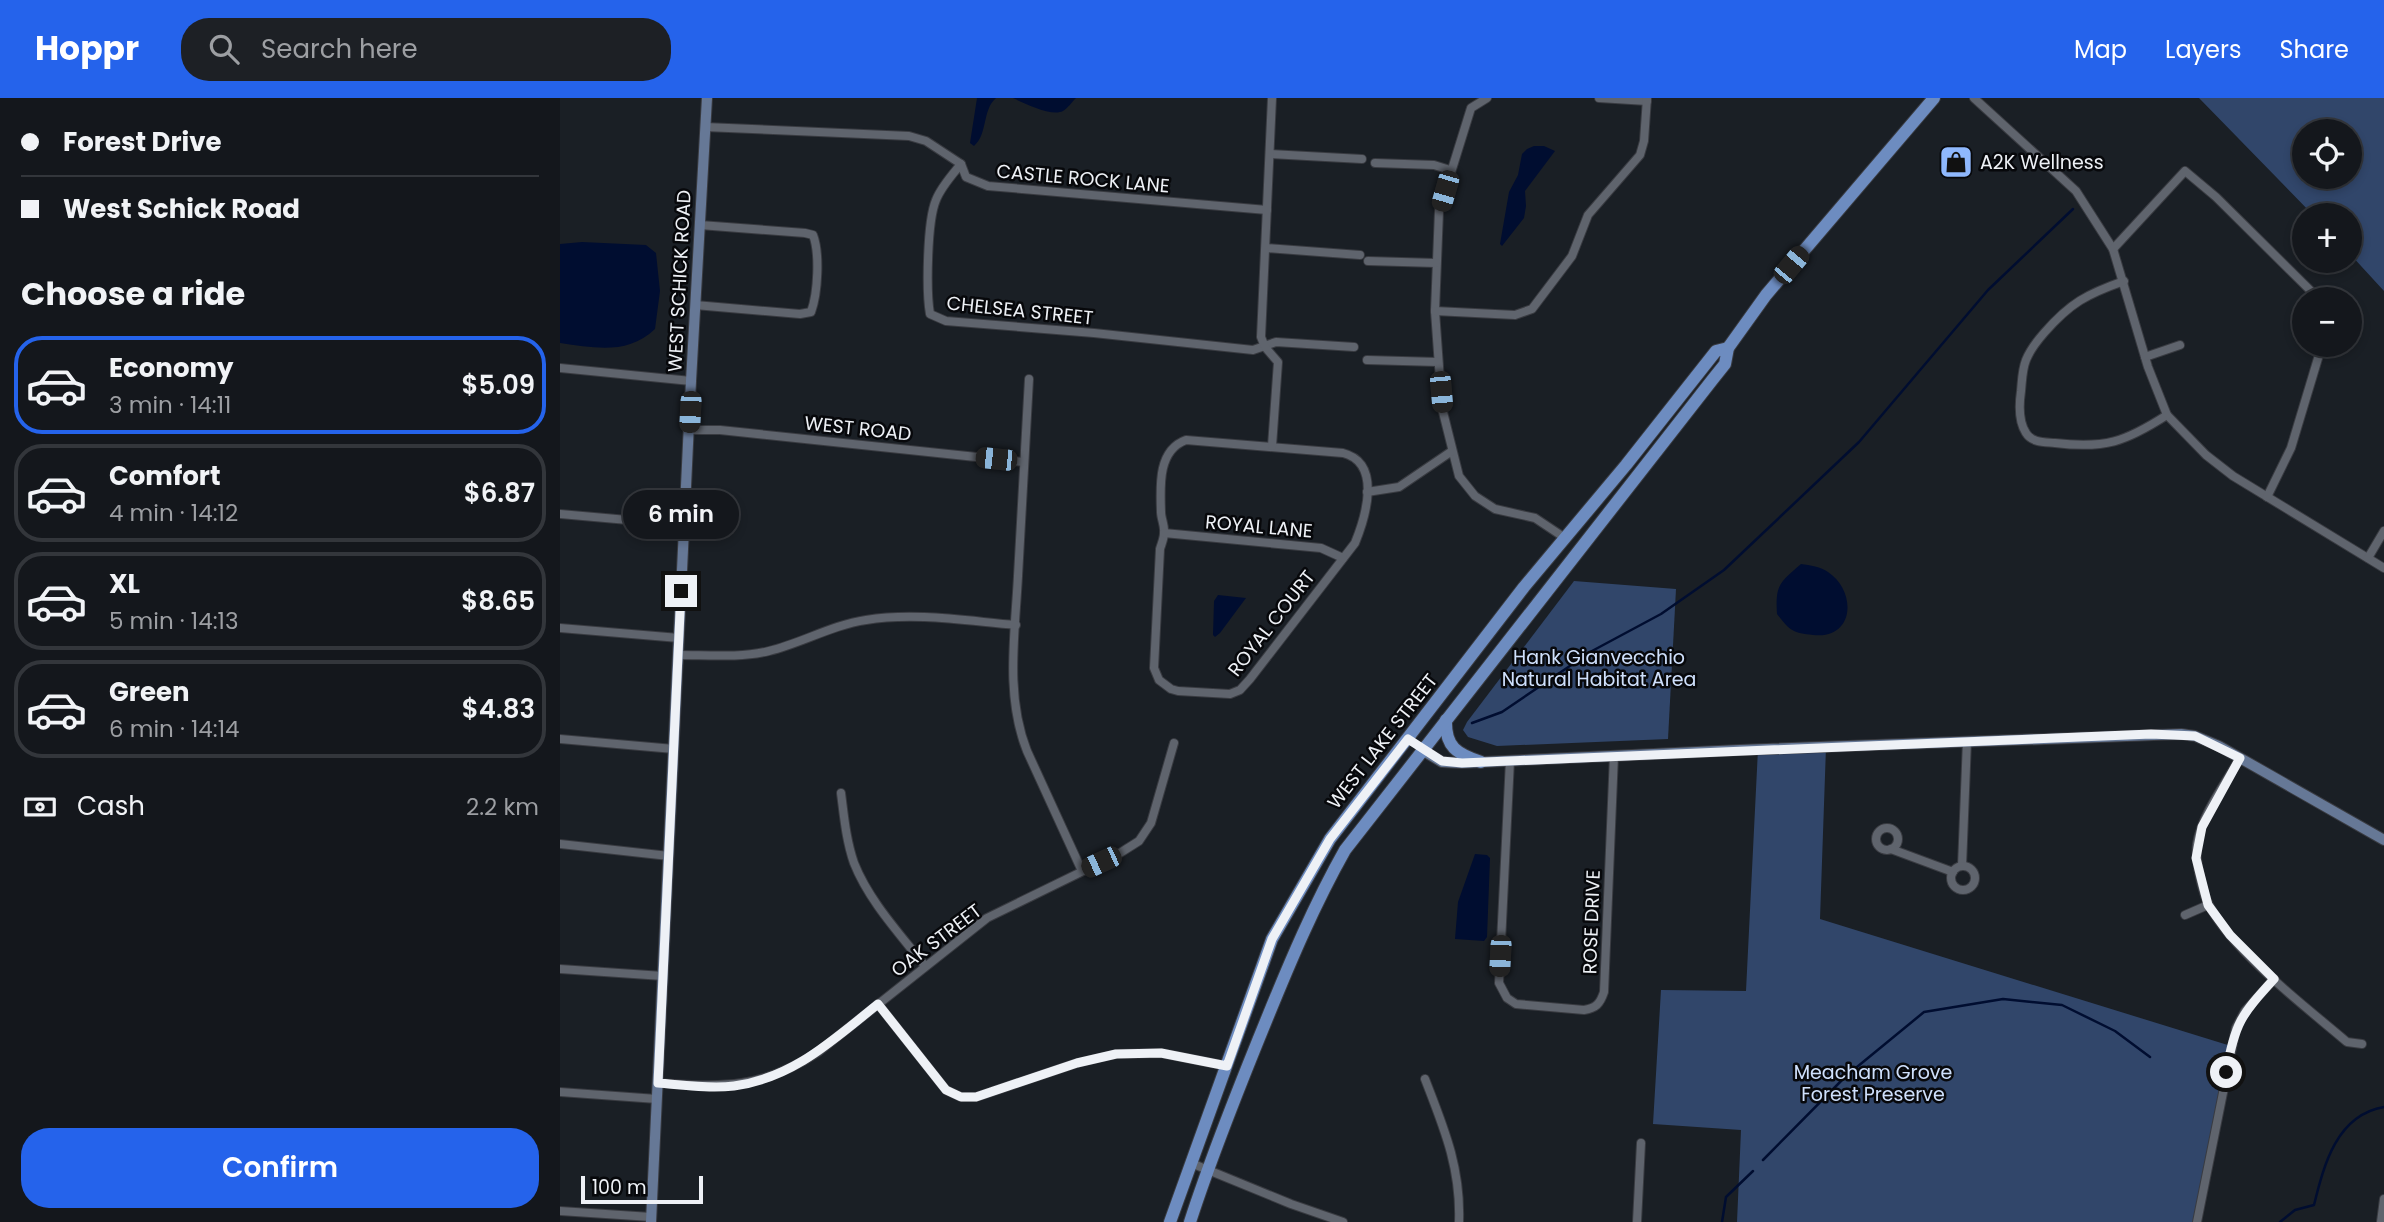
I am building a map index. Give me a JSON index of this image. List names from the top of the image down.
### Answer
{
  "streets": {
    "main road": ["WEST LAKE STREET"],
    "street": [
      "CASTLE ROCK LANE",
      "WEST SCHICK ROAD",
      "CHELSEA STREET",
      "WEST ROAD",
      "ROYAL LANE",
      "ROYAL COURT",
      "ROSE DRIVE",
      "OAK STREET"
    ]
  },
  "crossings": [
    ["CASTLE ROCK LANE", "WEST SCHICK ROAD"],
    ["CASTLE ROCK LANE", "CHELSEA STREET"],
    ["WEST SCHICK ROAD", "WEST ROAD"],
    ["WEST SCHICK ROAD", "OAK STREET"],
    ["ROYAL LANE", "ROYAL COURT"]
  ],
  "parks": ["Hank Gianvecchio Natural Habitat Area", "Meacham Grove Forest Preserve"],
  "places": {
    "shop": ["A2K Wellness"]
  },
  "scale_bar": "100 m",
  "page": {
    "header": "Hoppr",
    "search": "Search here",
    "nav": ["Map", "Layers", "Share"],
    "banner": ["Forest Drive", "West Schick Road"],
    "map_buttons": ["+", "−"],
    "heading": "Choose a ride",
    "list": [
      {
        "name": "Economy",
        "note": "3 min · 14:11",
        "value": "$5.09"
      },
      {
        "name": "Comfort",
        "note": "4 min · 14:12",
        "value": "$6.87"
      },
      {
        "name": "XL",
        "note": "5 min · 14:13",
        "value": "$8.65"
      },
      {
        "name": "Green",
        "note": "6 min · 14:14",
        "value": "$4.83"
      }
    ],
    "bubble": "6 min",
    "pay": ["Cash", "2.2 km"],
    "buttons": "Confirm",
    "scale": "100 m"
  }
}
